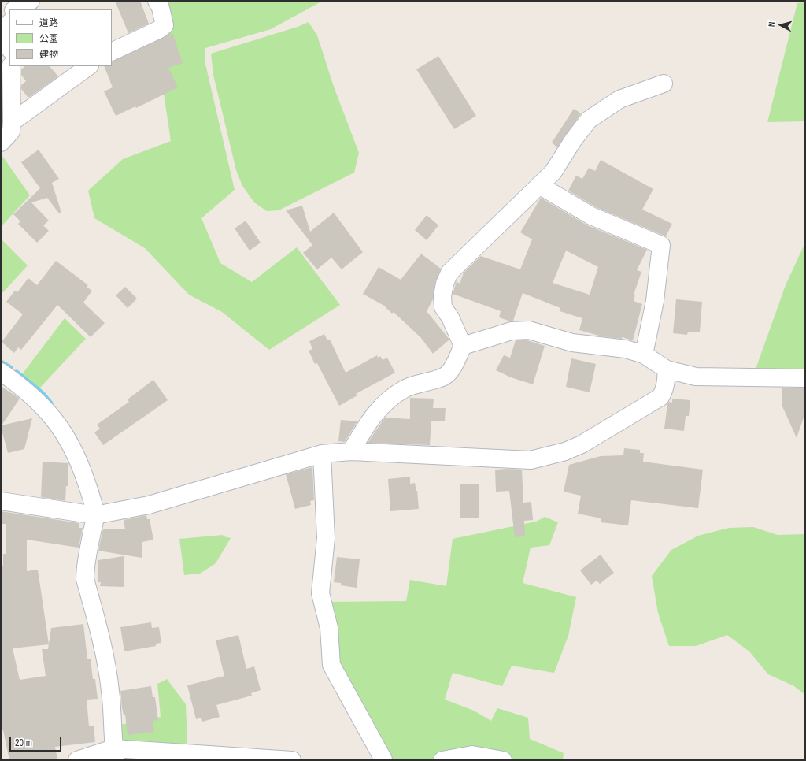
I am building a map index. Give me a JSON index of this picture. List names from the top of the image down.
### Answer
{
  "legend": ["道路", "公園", "建物"],
  "scale_bar": "20 m",
  "north": "left"
}
